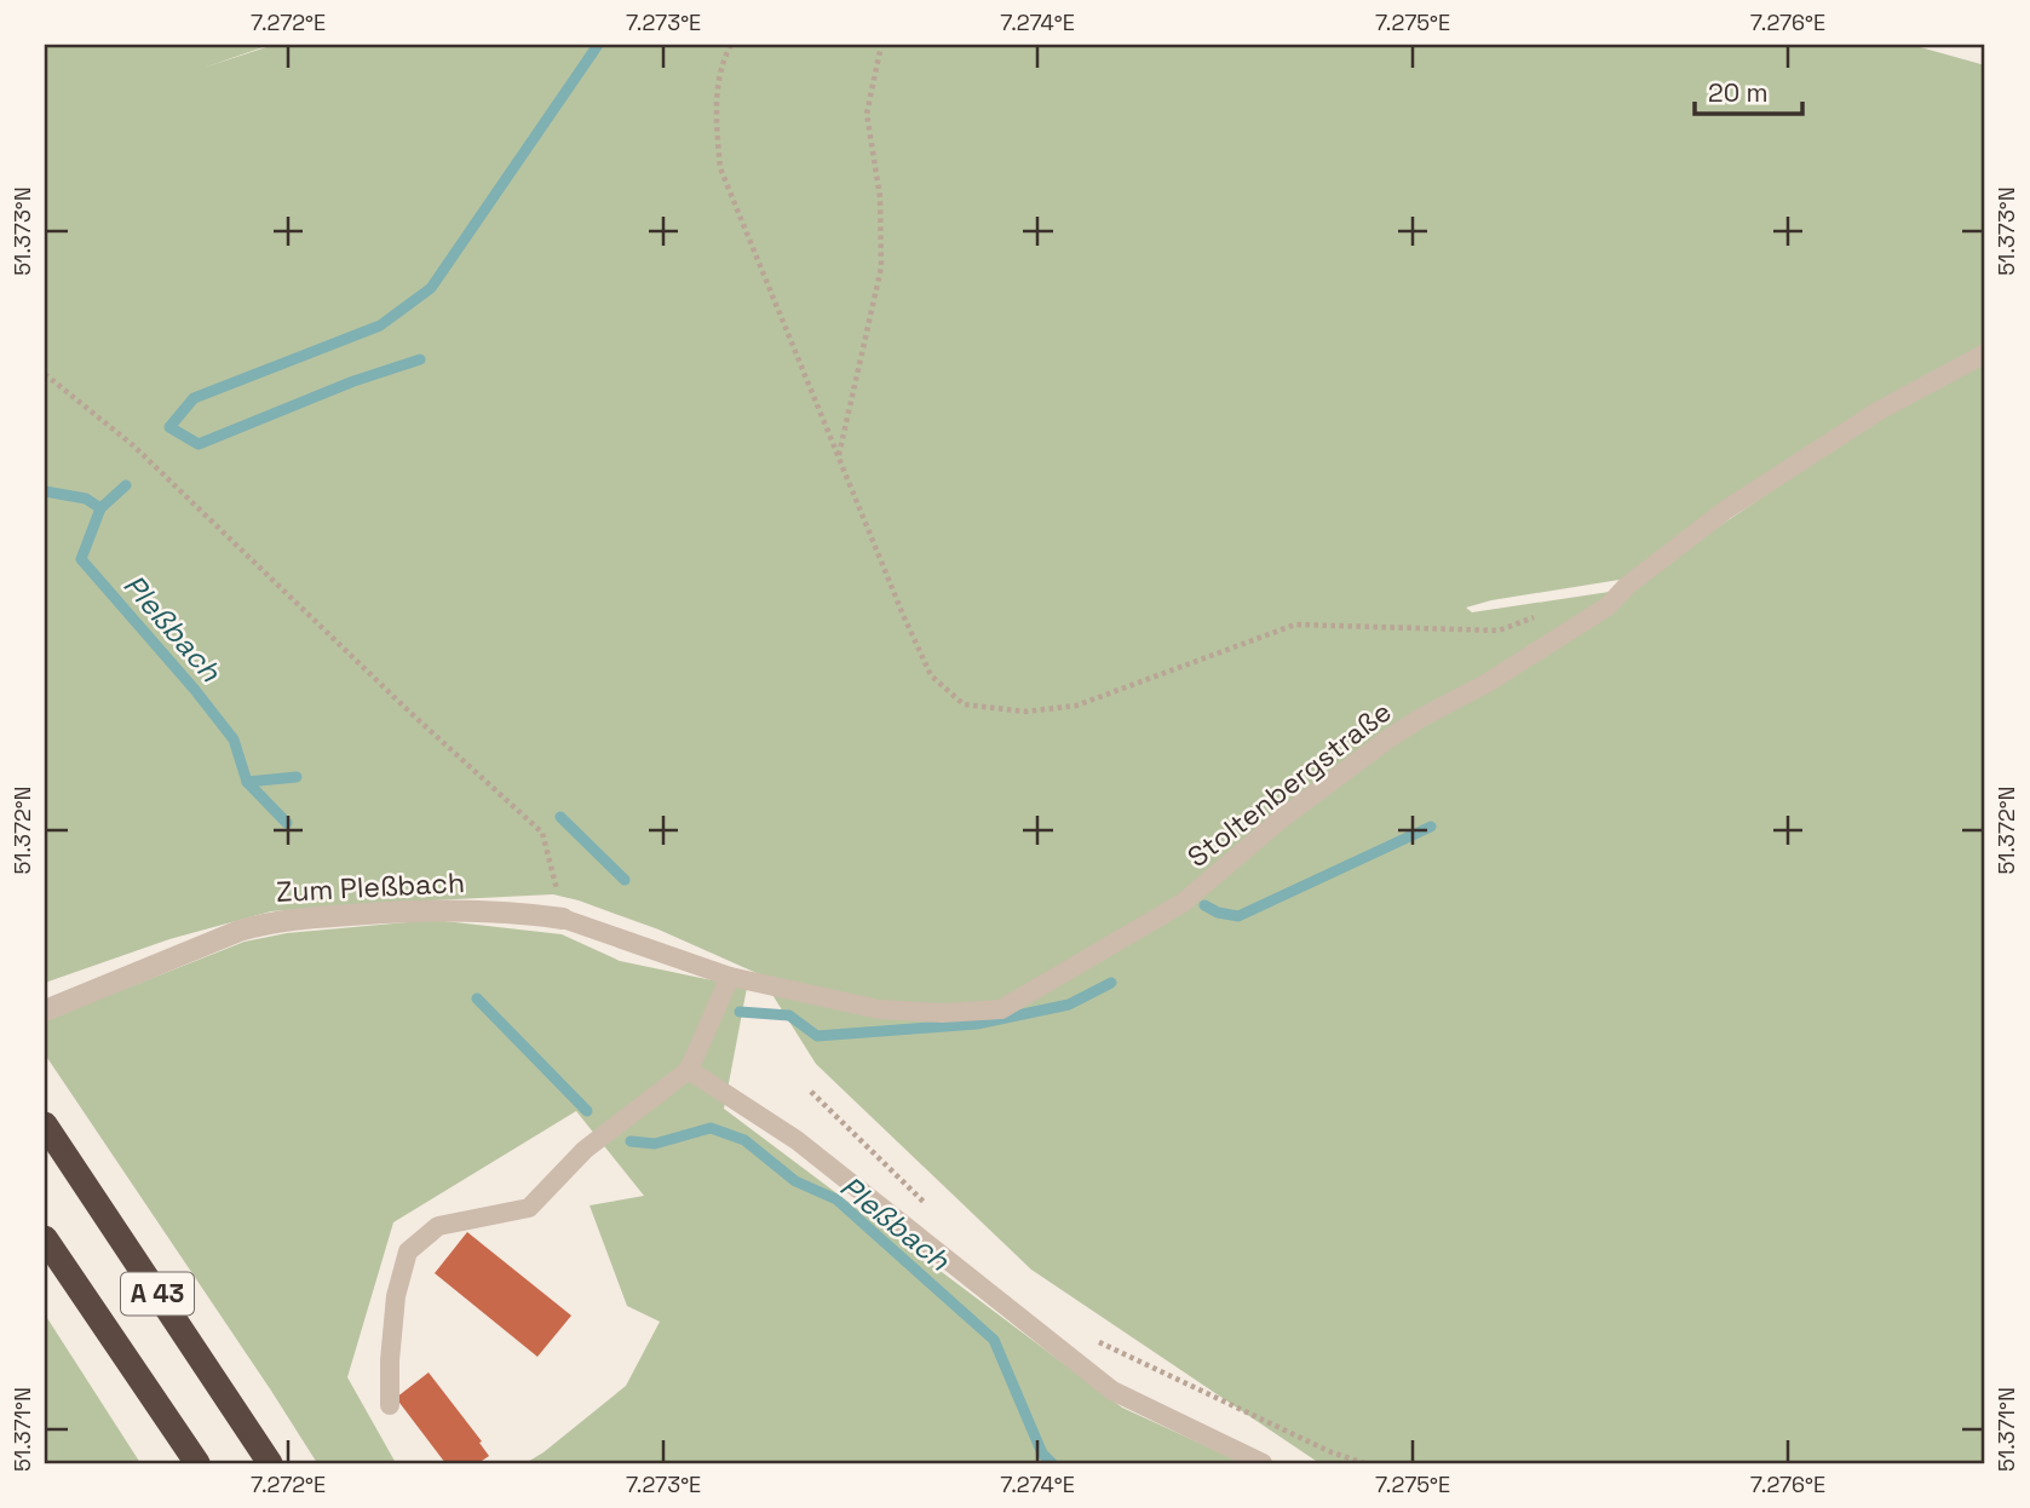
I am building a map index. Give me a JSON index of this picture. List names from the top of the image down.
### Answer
{
  "streets": {
    "highway": ["A 43"],
    "street": ["Zum Pleßbach"],
    "lane": ["Stoltenbergstraße"]
  },
  "crossings": [
    ["Stoltenbergstraße", "Zum Pleßbach"]
  ],
  "water": ["Pleßbach"],
  "scale_bar": "20 m",
  "coordinates": [
    "7.272°E",
    "7.273°E",
    "7.274°E",
    "7.275°E",
    "7.276°E",
    "51.373°N",
    "51.372°N",
    "51.371°N"
  ]
}
